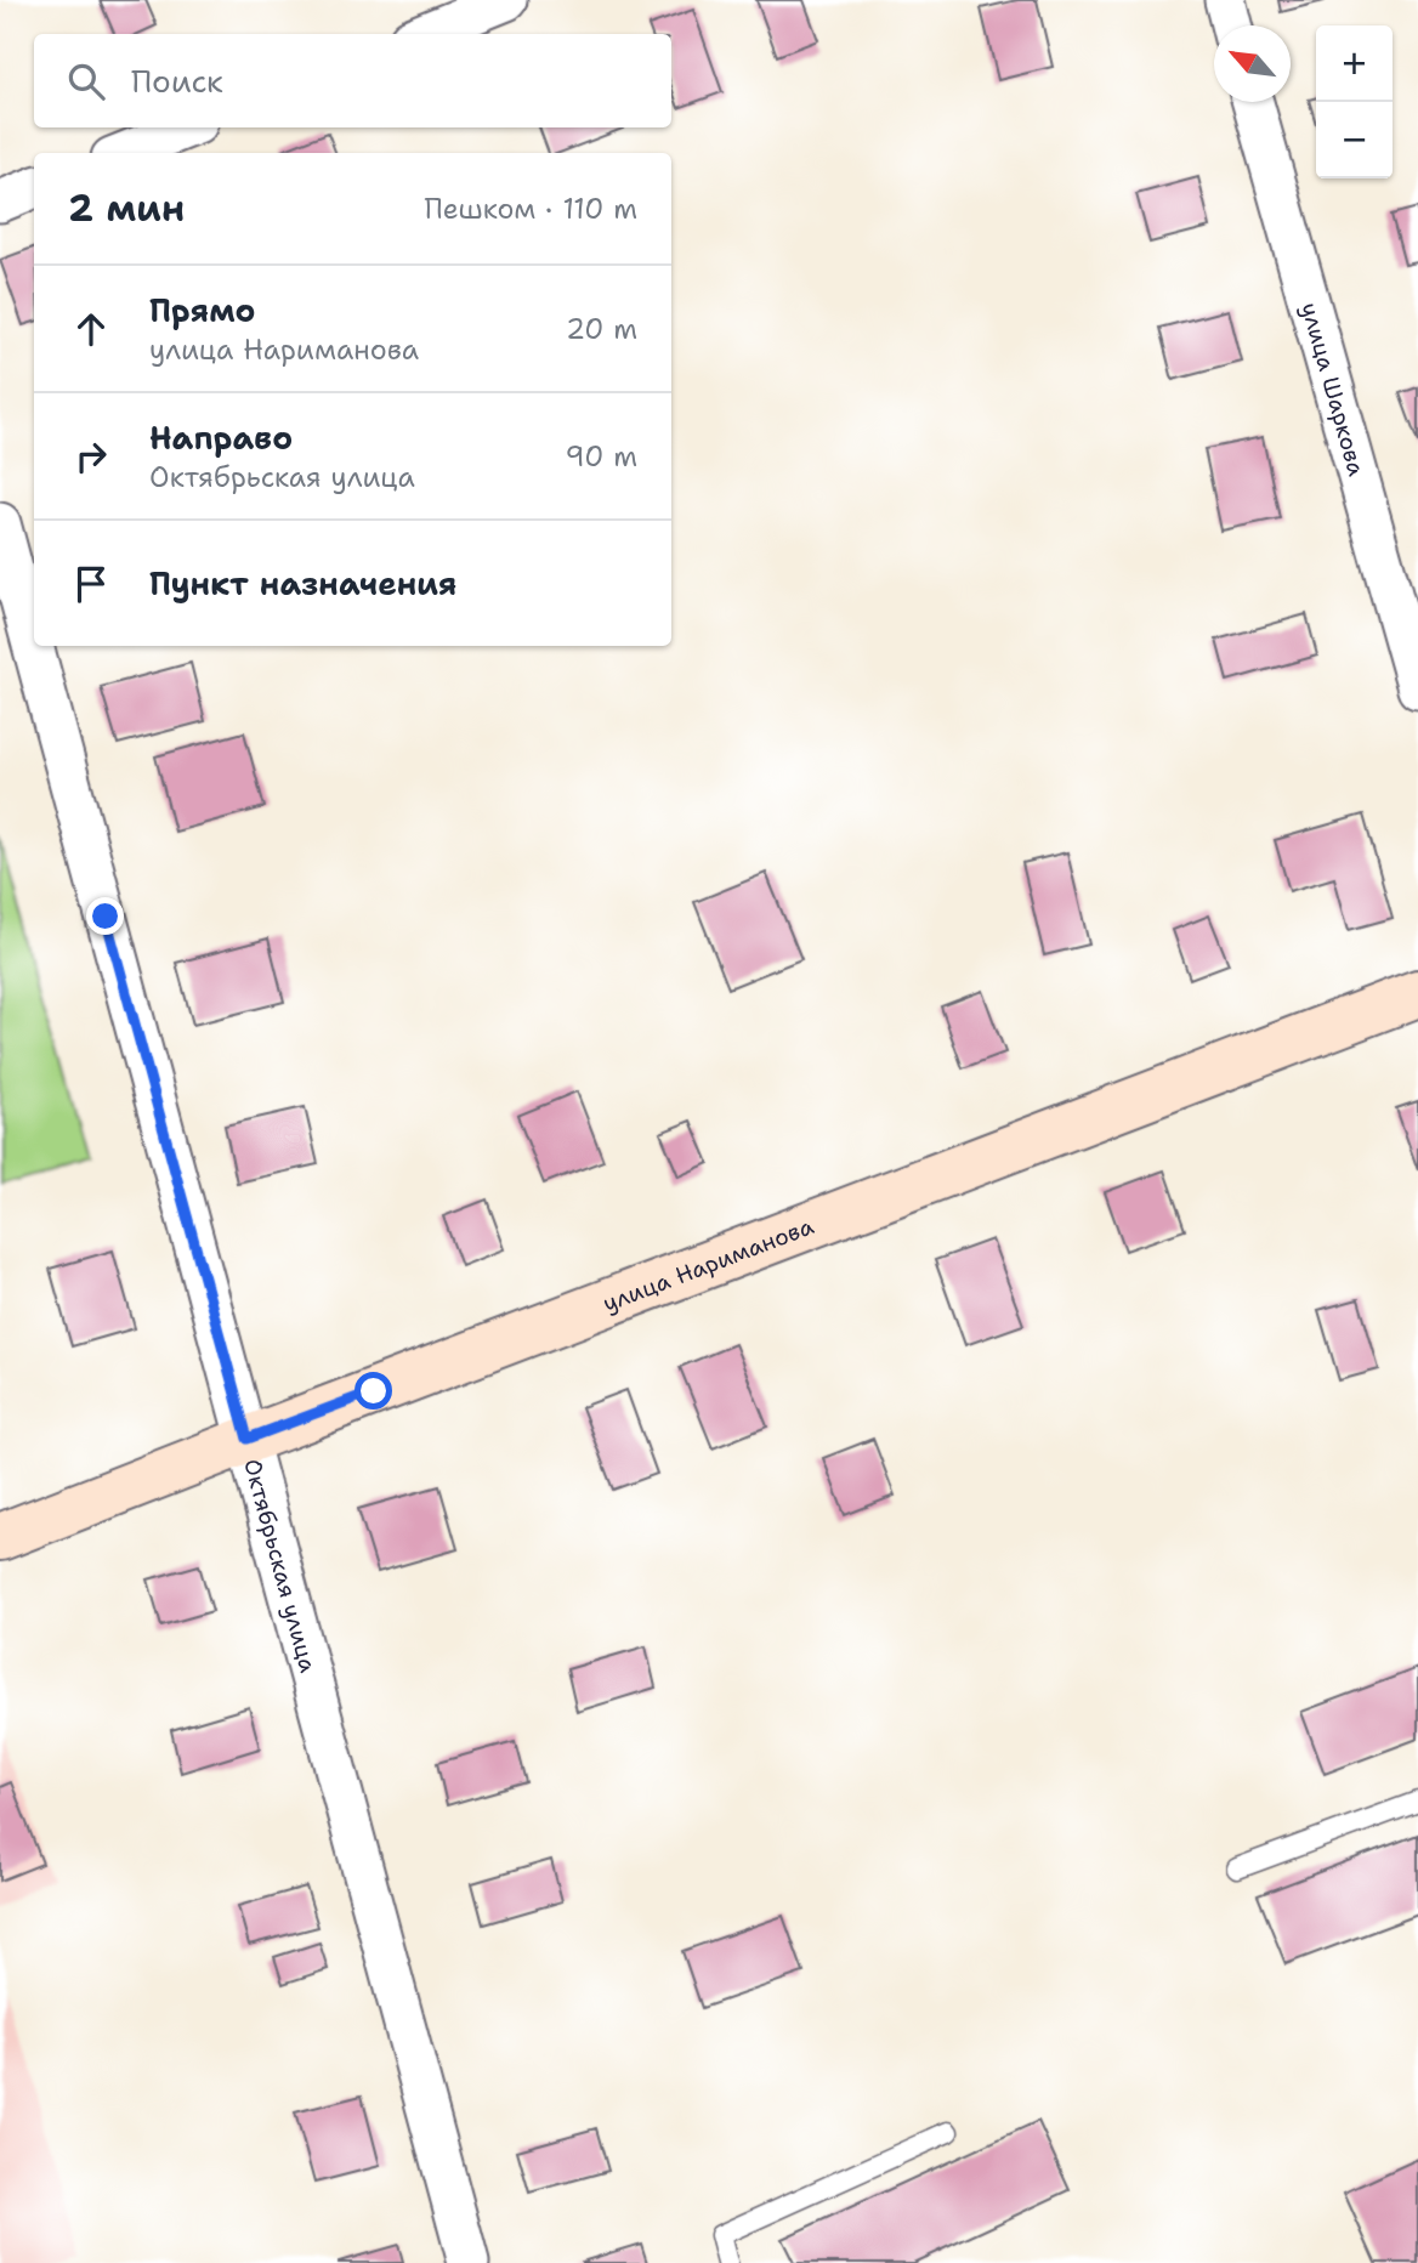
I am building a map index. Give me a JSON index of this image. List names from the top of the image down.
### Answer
{
  "streets": {
    "main road": ["улица Нариманова"],
    "street": ["улица Шаркова", "Октябрьская улица"]
  },
  "crossings": [
    ["улица Нариманова", "Октябрьская улица"]
  ],
  "north": "top left",
  "page": {
    "map_buttons": ["+", "−"],
    "search": "Поиск",
    "heading": ["2 мин", "Пешком · 110 m"],
    "list": [
      ["Прямо", "улица Нариманова", "20 m"],
      ["Направо", "Октябрьская улица", "90 m"],
      "Пункт назначения"
    ]
  }
}
